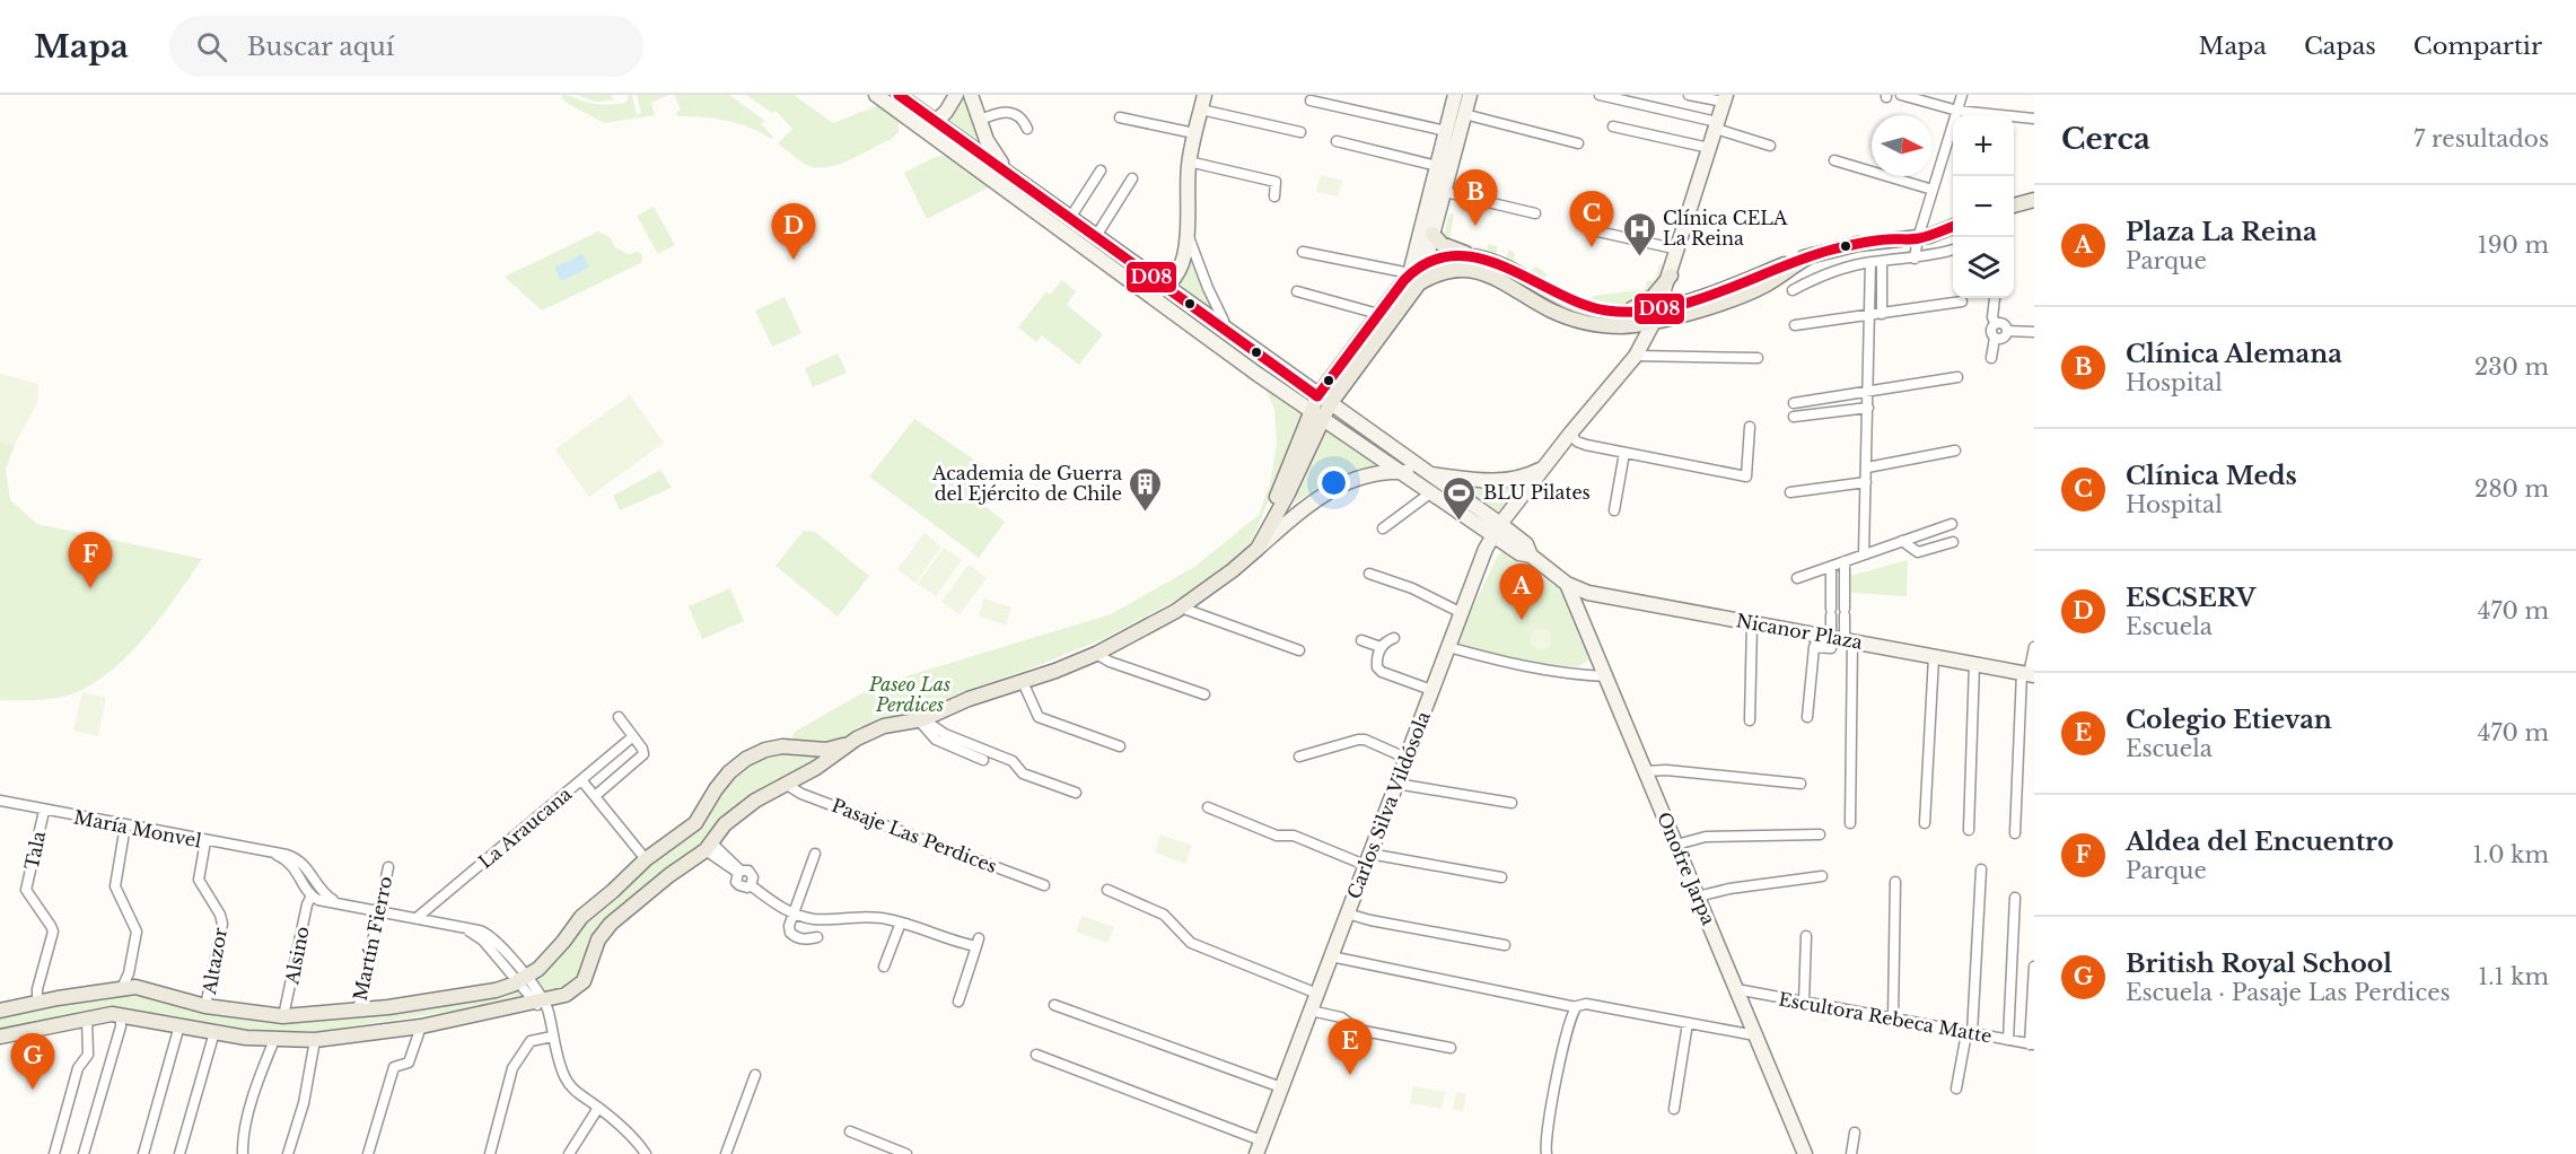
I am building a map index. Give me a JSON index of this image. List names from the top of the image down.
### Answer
{
  "streets": {
    "street": [
      "Nicanor Plaza",
      "Carlos Silva Vildósola",
      "La Araucana",
      "María Monvel",
      "Pasaje Las Perdices",
      "Tala",
      "Onofre Jarpa",
      "Martín Fierro",
      "Alsino",
      "Altazor",
      "Escultora Rebeca Matte"
    ]
  },
  "crossings": [
    ["Nicanor Plaza", "Onofre Jarpa"],
    ["María Monvel", "Tala"],
    ["María Monvel", "Altazor"],
    ["Onofre Jarpa", "Escultora Rebeca Matte"]
  ],
  "parks": ["Paseo Las Perdices"],
  "places": {
    "hospital": ["Clínica CELA La Reina"],
    "building": ["Academia de Guerra del Ejército de Chile"],
    "sports": ["BLU Pilates"]
  },
  "lines": ["transit line D08"],
  "north": "right",
  "page": {
    "header": "Mapa",
    "search": "Buscar aquí",
    "nav": ["Mapa", "Capas", "Compartir"],
    "heading": ["Cerca", "7 resultados"],
    "map_buttons": ["+", "−"],
    "pins": [
      "B",
      "C",
      "D",
      "F",
      "A",
      "E",
      "G"
    ],
    "list": [
      {
        "mark": "A",
        "name": "Plaza La Reina",
        "note": "Parque",
        "value": "190 m"
      },
      {
        "mark": "B",
        "name": "Clínica Alemana",
        "note": "Hospital",
        "value": "230 m"
      },
      {
        "mark": "C",
        "name": "Clínica Meds",
        "note": "Hospital",
        "value": "280 m"
      },
      {
        "mark": "D",
        "name": "ESCSERV",
        "note": "Escuela",
        "value": "470 m"
      },
      {
        "mark": "E",
        "name": "Colegio Etievan",
        "note": "Escuela",
        "value": "470 m"
      },
      {
        "mark": "F",
        "name": "Aldea del Encuentro",
        "note": "Parque",
        "value": "1.0 km"
      },
      {
        "mark": "G",
        "name": "British Royal School",
        "note": "Escuela · Pasaje Las Perdices",
        "value": "1.1 km"
      }
    ]
  }
}
